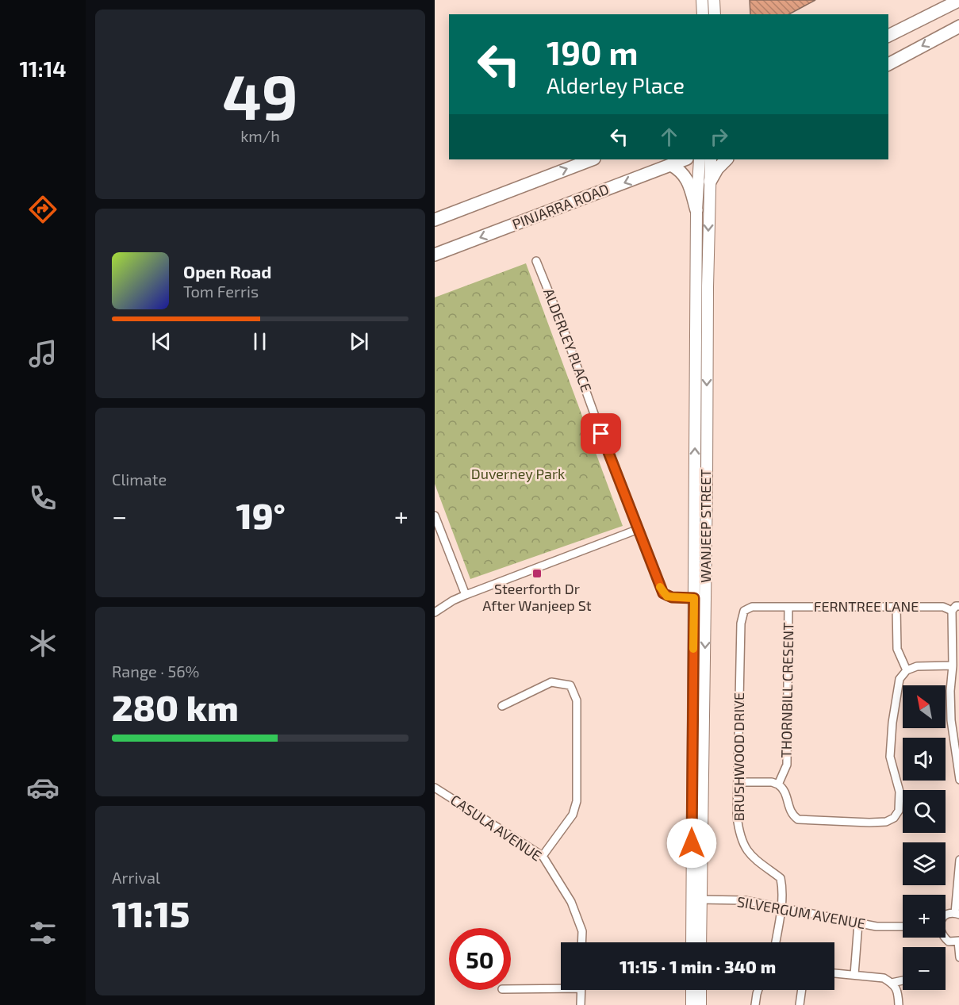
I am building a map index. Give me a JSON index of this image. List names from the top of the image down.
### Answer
{
  "streets": {
    "main road": ["PINJARRA ROAD", "WANJEEP STREET"],
    "street": [
      "ALDERLEY PLACE",
      "FERNTREE LANE",
      "THORNBILL CRESENT",
      "BRUSHWOOD DRIVE",
      "CASULA AVENUE",
      "SILVERGUM AVENUE"
    ]
  },
  "crossings": [
    ["ALDERLEY PLACE", "WANJEEP STREET"],
    ["WANJEEP STREET", "SILVERGUM AVENUE"],
    ["FERNTREE LANE", "THORNBILL CRESENT"],
    ["FERNTREE LANE", "BRUSHWOOD DRIVE"],
    ["BRUSHWOOD DRIVE", "SILVERGUM AVENUE"]
  ],
  "parks": ["Duverney Park"],
  "places": {
    "transit": ["Steerforth Dr After Wanjeep St"]
  },
  "north": "top left",
  "page": {
    "tabs": "11:14",
    "tile": [
      ["49", "km/h"],
      "Climate",
      ["Range · 56%", "280 km"],
      ["Arrival", "11:15"]
    ],
    "turn": ["190 m", "Alderley Place"],
    "song": ["Open Road", "Tom Ferris"],
    "heat": ["−", "19°", "+"],
    "map_buttons": ["+", "−"],
    "limit": "50",
    "trip": "11:15 · 1 min · 340 m"
  }
}
